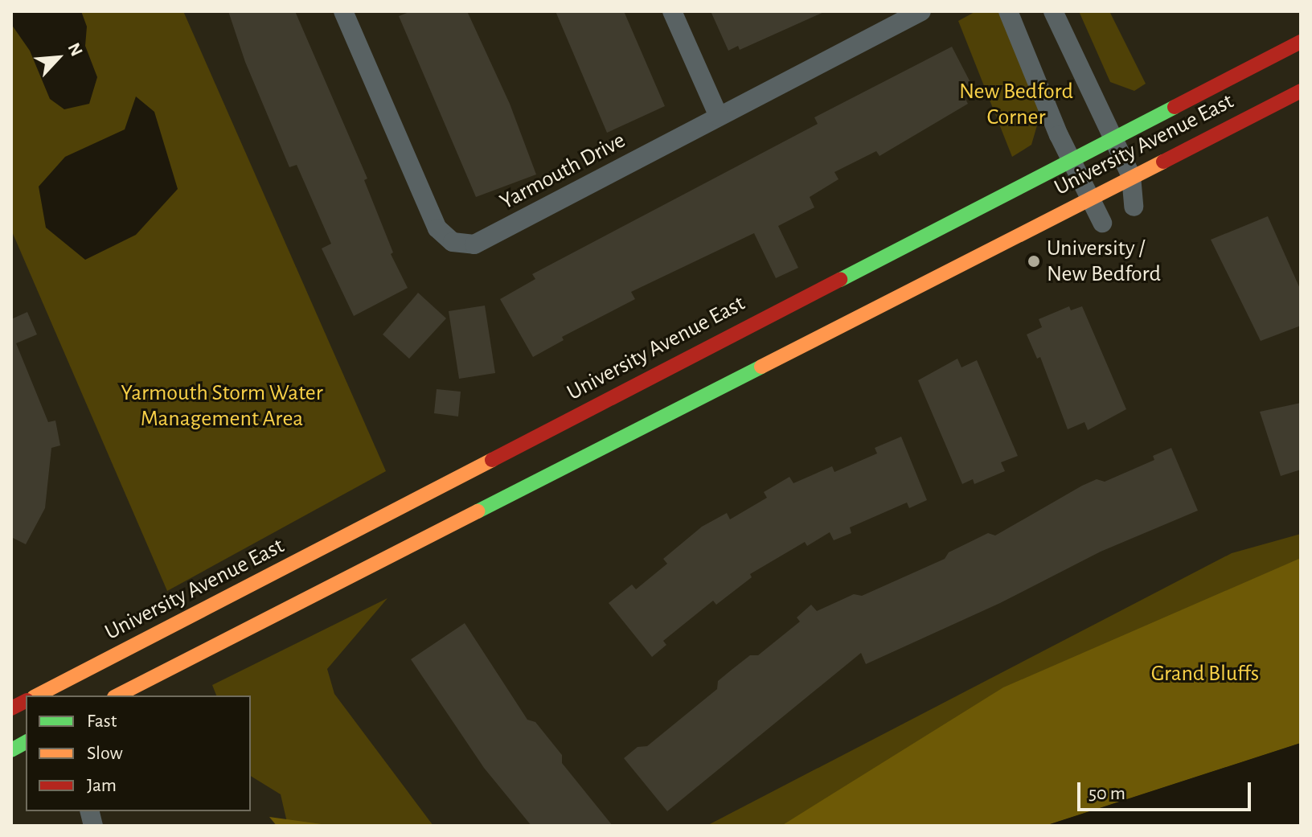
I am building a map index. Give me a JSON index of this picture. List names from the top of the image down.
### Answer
{
  "streets": {
    "main road": ["University Avenue East"],
    "street": ["Yarmouth Drive"]
  },
  "parks": ["New Bedford Corner", "Yarmouth Storm Water Management Area", "Grand Bluffs"],
  "places": ["University / New Bedford"],
  "legend": ["Fast", "Slow", "Jam"],
  "scale_bar": "50 m",
  "north": "top right"
}
